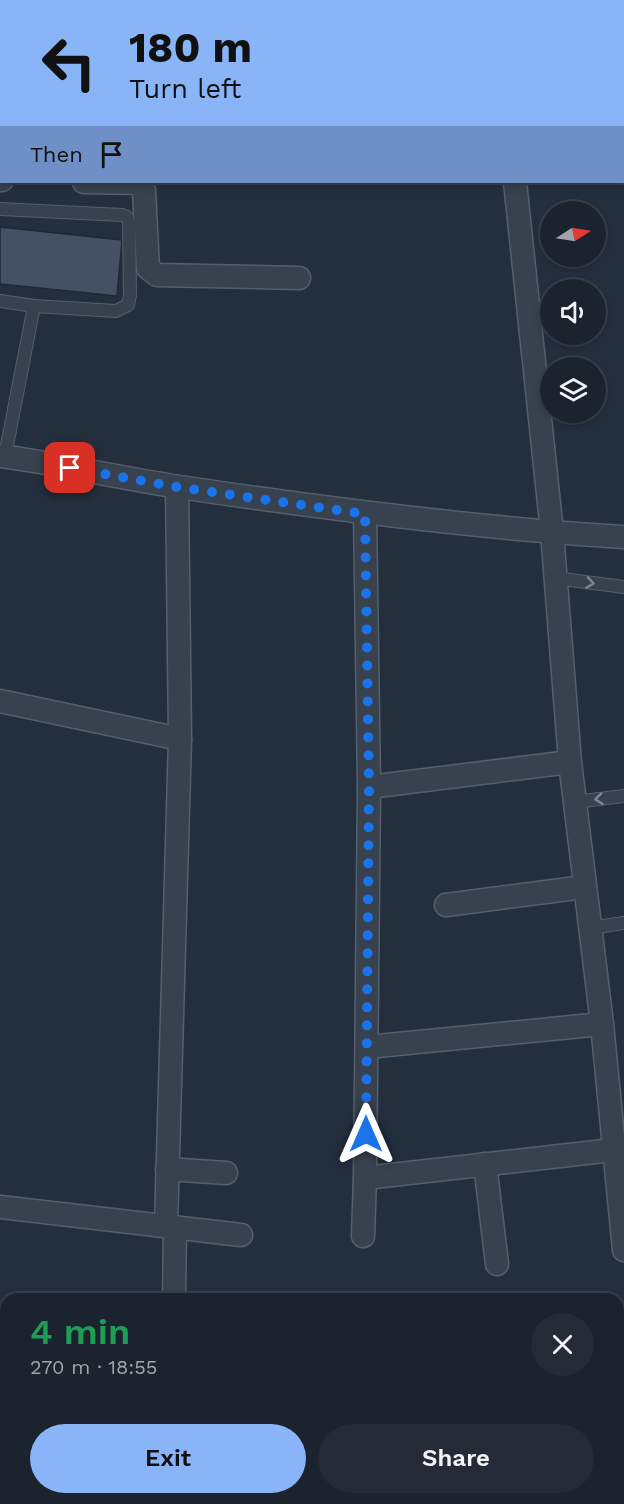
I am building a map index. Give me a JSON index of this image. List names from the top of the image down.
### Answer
{
  "north": "right",
  "page": {
    "turn": ["180 m", "Turn left"],
    "then": "Then",
    "heading": ["4 min", "270 m · 18:55"],
    "buttons": ["Exit", "Share"]
  }
}
